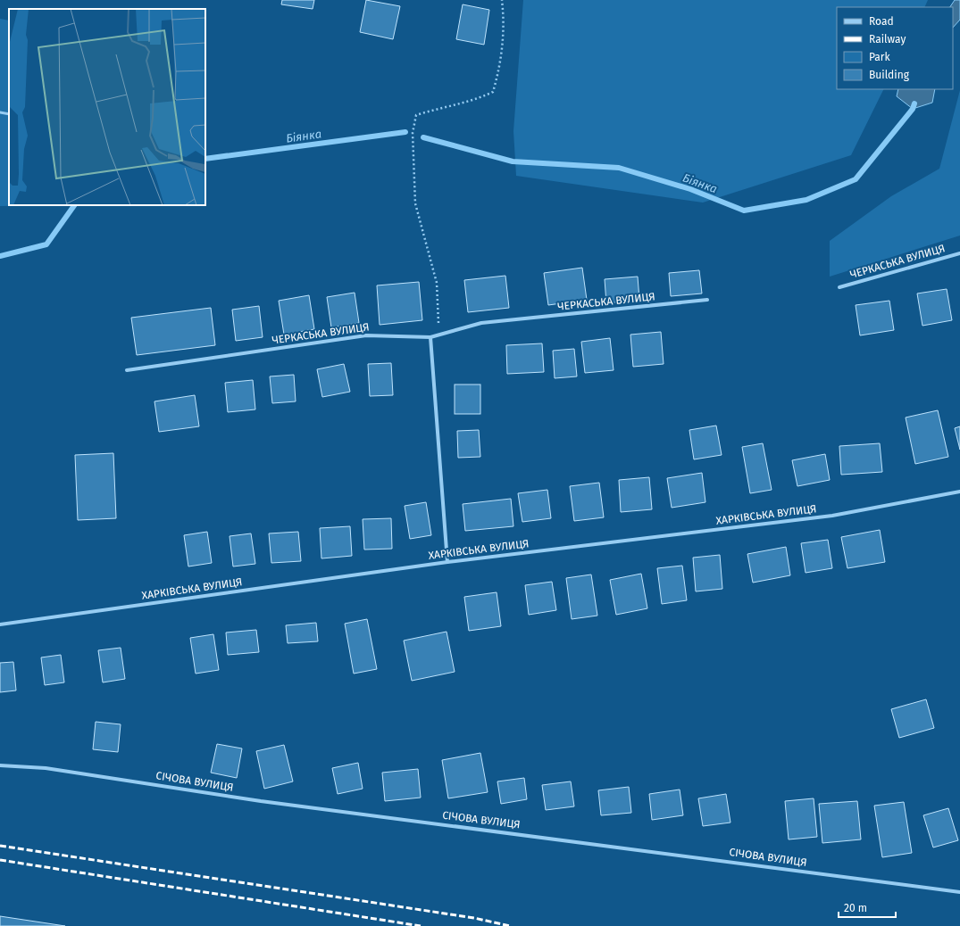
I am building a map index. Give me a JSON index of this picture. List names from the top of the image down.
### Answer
{
  "streets": {
    "street": ["ЧЕРКАСЬКА ВУЛИЦЯ", "ХАРКІВСЬКА ВУЛИЦЯ", "СІЧОВА ВУЛИЦЯ"]
  },
  "water": ["Біянка"],
  "legend": [
    "Road",
    "Railway",
    "Park",
    "Building"
  ],
  "scale_bar": "20 m"
}
